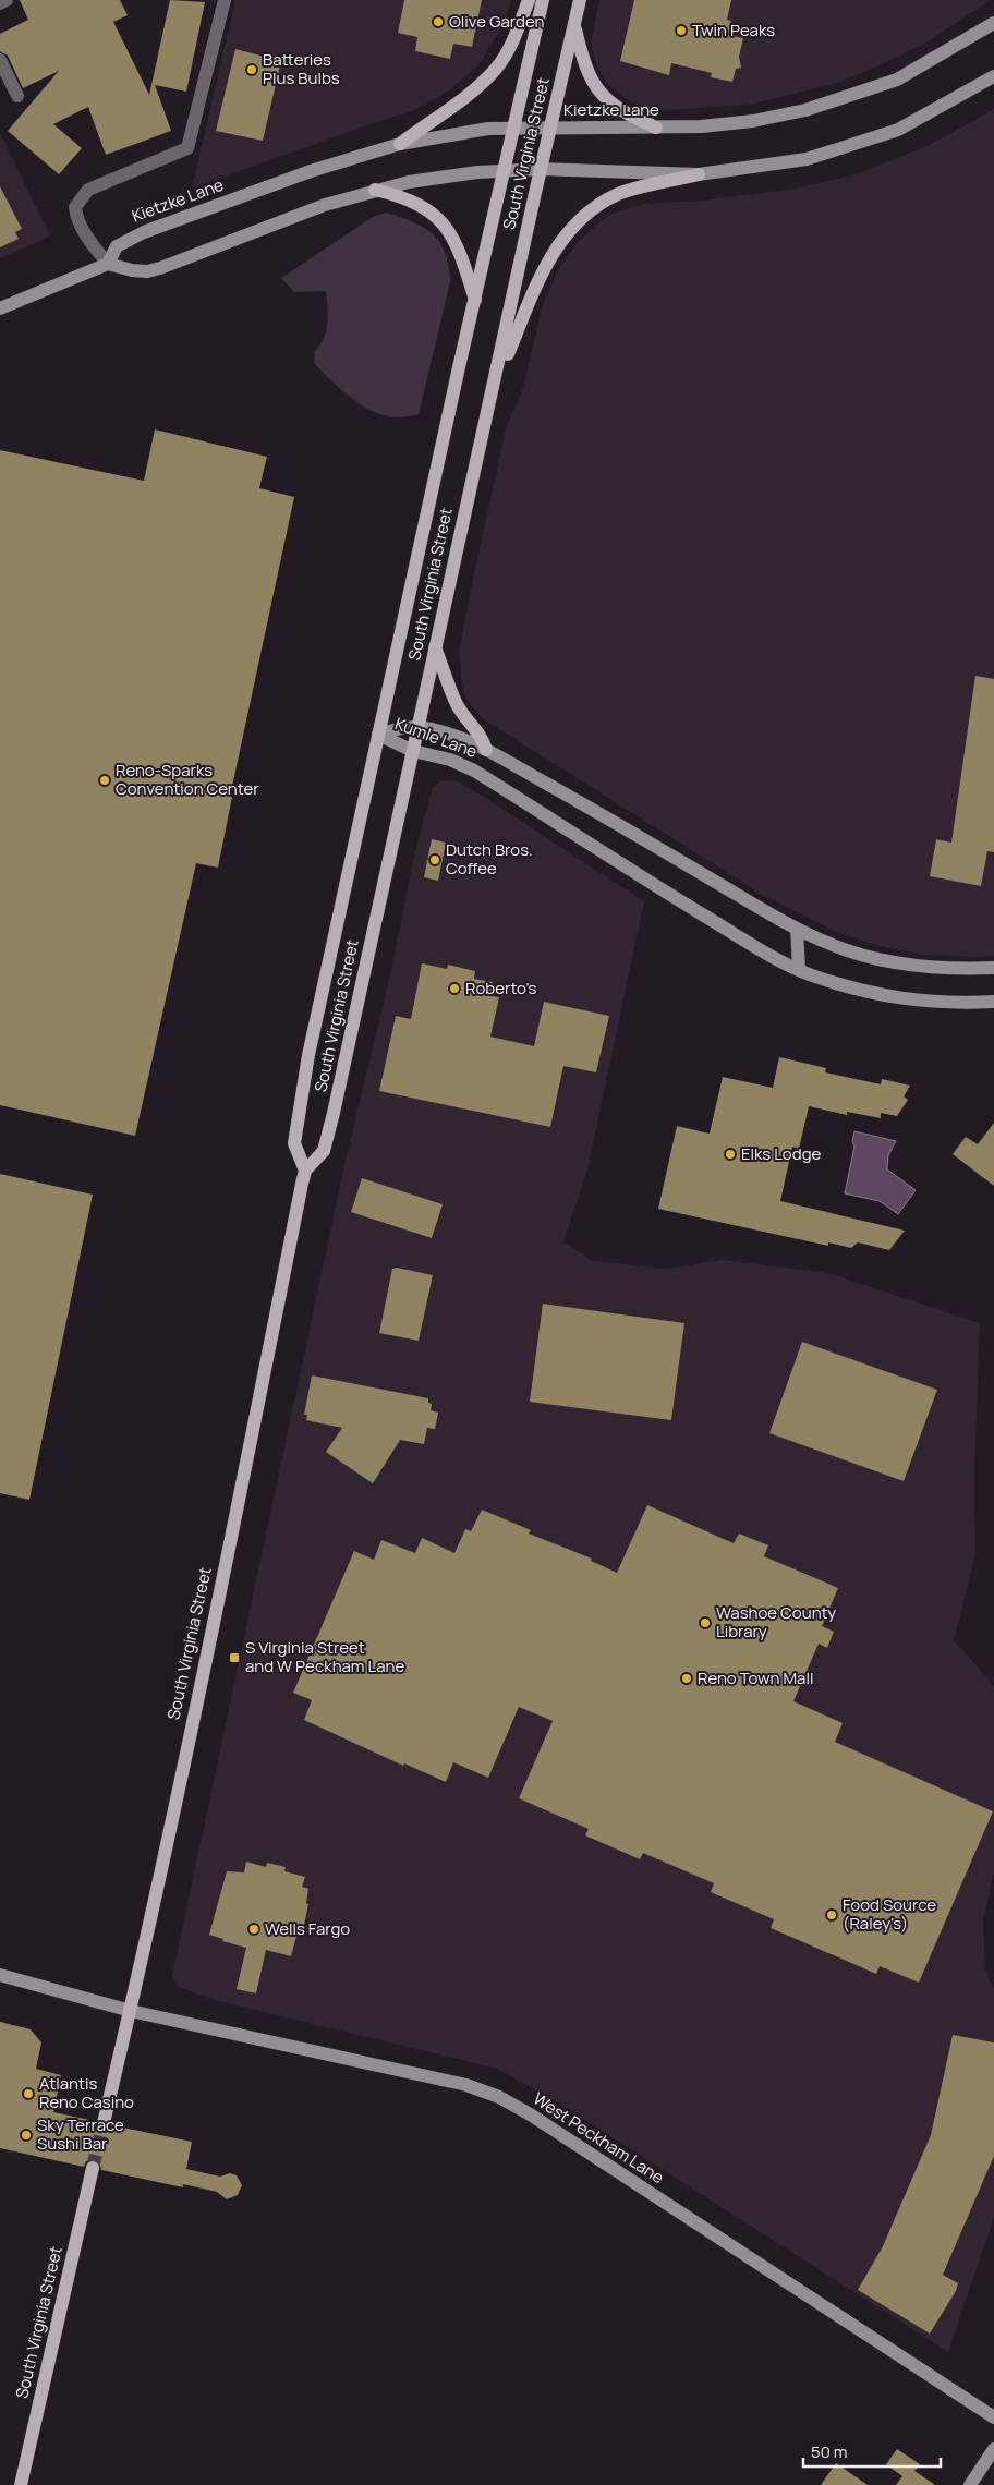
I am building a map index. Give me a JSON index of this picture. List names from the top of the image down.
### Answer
{
  "streets": {
    "main road": ["South Virginia Street"],
    "street": ["Kietzke Lane", "Kumle Lane", "West Peckham Lane"]
  },
  "crossings": [
    ["Kietzke Lane", "South Virginia Street"],
    ["South Virginia Street", "Kumle Lane"],
    ["South Virginia Street", "West Peckham Lane"]
  ],
  "places": {
    "other": [
      "Olive Garden",
      "Twin Peaks",
      "Batteries Plus Bulbs",
      "Reno-Sparks Convention Center",
      "Dutch Bros. Coffee",
      "Roberto's",
      "Elks Lodge",
      "Washoe County Library",
      "Reno Town Mall",
      "Food Source (Raley's)",
      "Wells Fargo",
      "Atlantis Reno Casino",
      "Sky Terrace Sushi Bar"
    ],
    "transit": ["S Virginia Street and W Peckham Lane"]
  },
  "scale_bar": "50 m"
}
